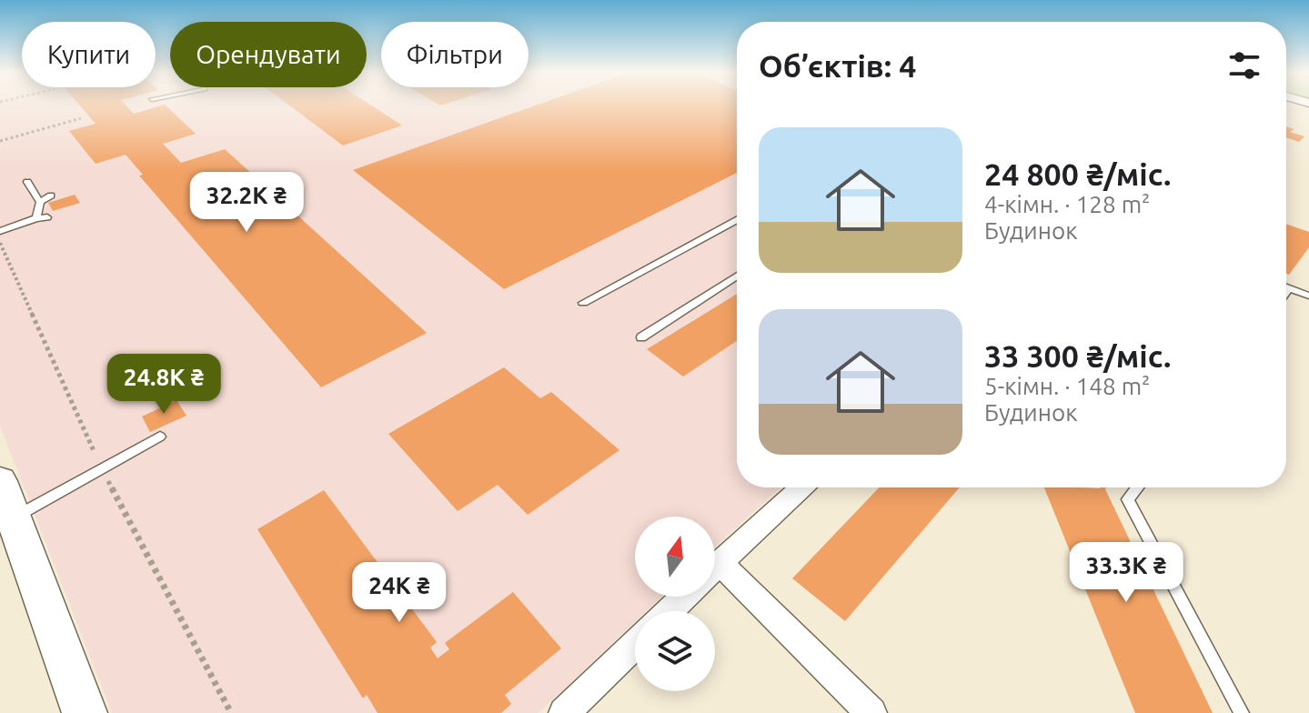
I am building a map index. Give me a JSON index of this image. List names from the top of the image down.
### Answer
{
  "north": "top",
  "page": {
    "chip": ["Купити", "Орендувати", "Фільтри"],
    "heading": "Об’єктів: 4",
    "list": [
      {
        "name": "24 800 ₴/міс.",
        "note": "4-кімн. · 128 m² · Будинок"
      },
      {
        "name": "33 300 ₴/міс.",
        "note": "5-кімн. · 148 m² · Будинок"
      }
    ],
    "price": [
      "32.2K ₴",
      "24.8K ₴",
      "33.3K ₴",
      "24K ₴"
    ]
  }
}
